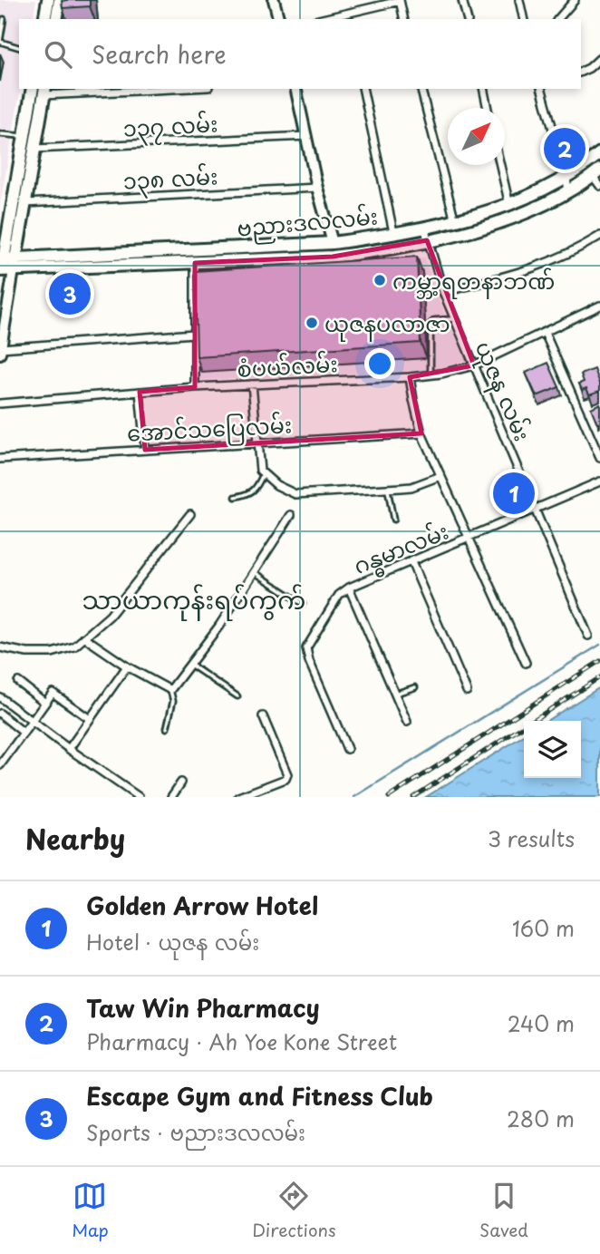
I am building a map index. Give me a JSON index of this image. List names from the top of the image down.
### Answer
{
  "streets": {
    "main road": ["ဗညားဒလလမ်း"],
    "street": [
      "၁၃၇ လမ်း",
      "၁၃၈ လမ်း",
      "စံပယ်လမ်း",
      "ယုဇန လမ်း",
      "အောင်သပြေလမ်း",
      "ဂန္ဓမာလမ်း"
    ]
  },
  "crossings": [
    ["ဗညားဒလလမ်း", "ယုဇန လမ်း"],
    ["စံပယ်လမ်း", "ယုဇန လမ်း"],
    ["ယုဇန လမ်း", "ဂန္ဓမာလမ်း"]
  ],
  "districts": ["သာယာကုန်းရပ်ကွက်"],
  "places": ["ကမ္ဘာ့ရတနာဘဏ်", "ယုဇနပလာဇာ"],
  "north": "top right",
  "page": {
    "search": "Search here",
    "pins": ["2", "3", "1"],
    "heading": ["Nearby", "3 results"],
    "list": [
      {
        "mark": "1",
        "name": "Golden Arrow Hotel",
        "note": "Hotel · ယုဇန လမ်း",
        "value": "160 m"
      },
      {
        "mark": "2",
        "name": "Taw Win Pharmacy",
        "note": "Pharmacy · Ah Yoe Kone Street",
        "value": "240 m"
      },
      {
        "mark": "3",
        "name": "Escape Gym and Fitness Club",
        "note": "Sports · ဗညားဒလလမ်း",
        "value": "280 m"
      }
    ],
    "nav": ["Map", "Directions", "Saved"]
  }
}
